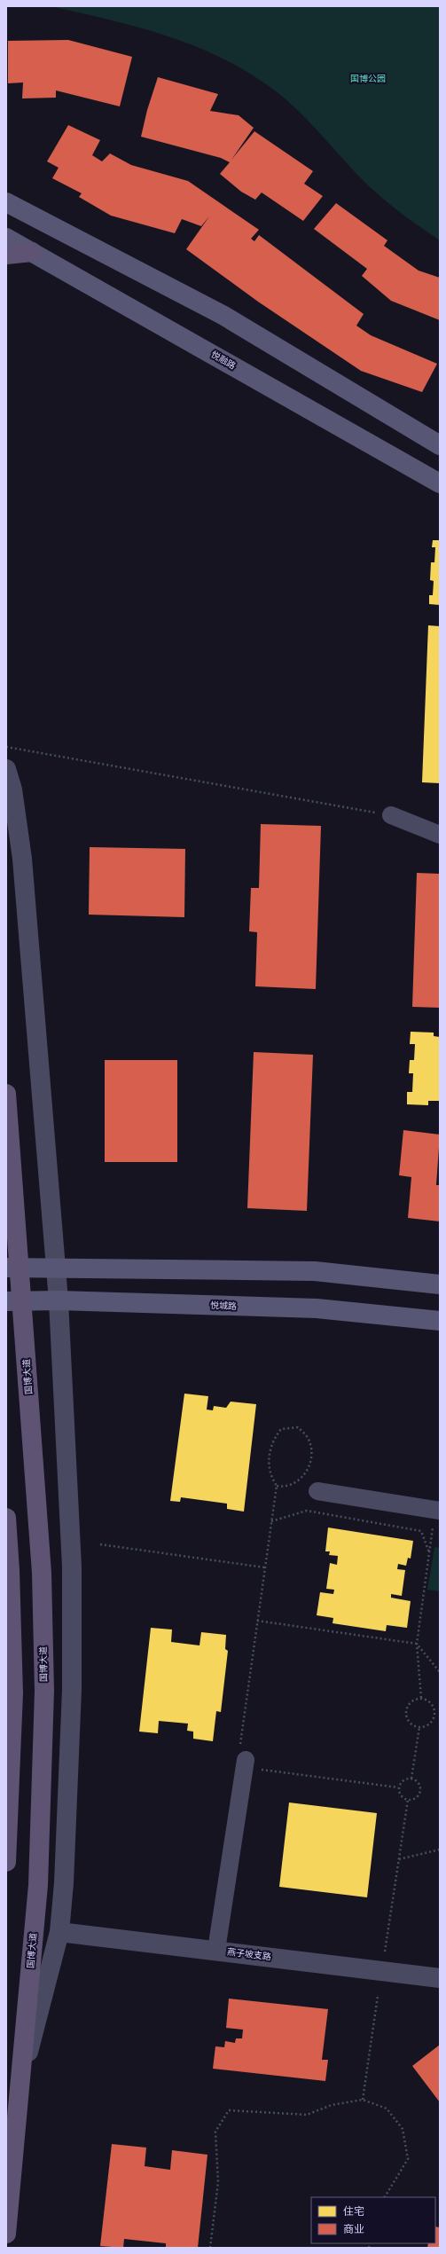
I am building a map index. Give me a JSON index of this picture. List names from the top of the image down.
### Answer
{
  "streets": {
    "main road": ["悦融路", "悦城路", "国博大道"],
    "street": ["燕子坡支路"]
  },
  "parks": ["国博公园"],
  "legend": ["住宅", "商业"]
}
